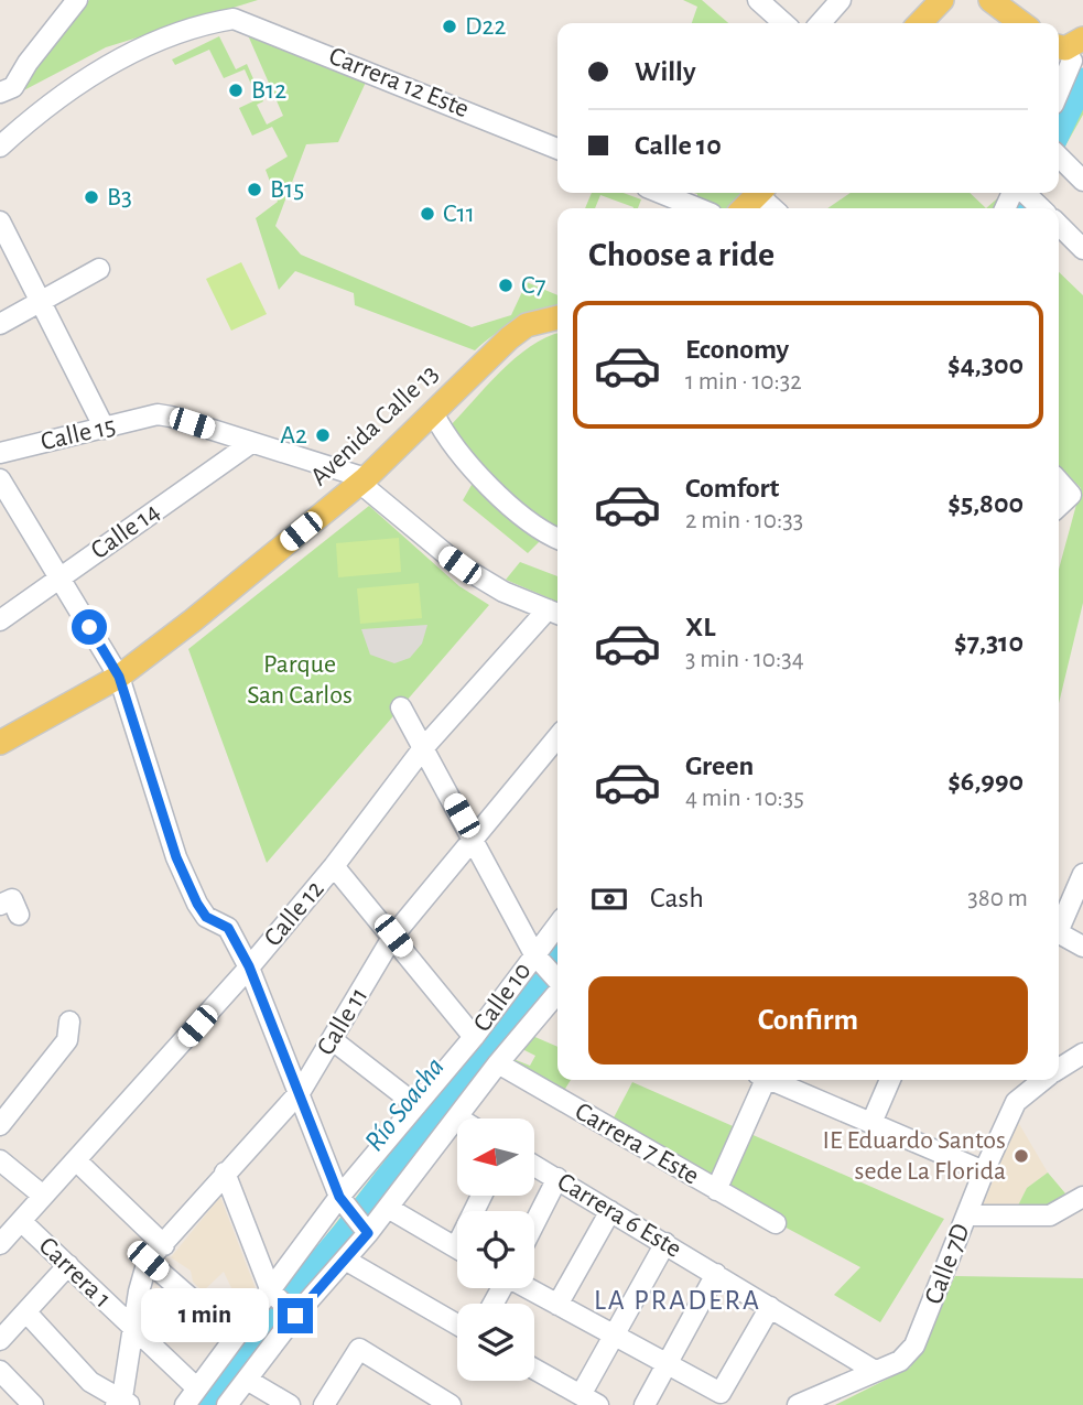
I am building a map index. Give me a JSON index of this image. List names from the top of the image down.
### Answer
{
  "streets": {
    "main road": ["Avenida Calle 13"],
    "street": [
      "Carrera 12 Este",
      "Calle 15",
      "Calle 14",
      "Calle 12",
      "Calle 10",
      "Calle 11",
      "Carrera 7 Este",
      "Carrera 6 Este",
      "Calle 7D",
      "Carrera 1"
    ]
  },
  "crossings": [
    ["Calle 15", "Calle 14"],
    ["Calle 12", "Carrera 1"],
    ["Calle 10", "Carrera 7 Este"],
    ["Calle 10", "Carrera 1"],
    ["Carrera 6 Este", "Calle 7D"]
  ],
  "districts": ["LA PRADERA"],
  "water": ["Río Soacha"],
  "parks": ["Parque San Carlos"],
  "places": [
    "D22",
    "B12",
    "B15",
    "B3",
    "C11",
    "C7",
    "A2",
    "IE Eduardo Santos sede La Florida"
  ],
  "north": "left",
  "page": {
    "banner": ["Willy", "Calle 10"],
    "heading": "Choose a ride",
    "list": [
      {
        "name": "Economy",
        "note": "1 min · 10:32",
        "value": "$4,300"
      },
      {
        "name": "Comfort",
        "note": "2 min · 10:33",
        "value": "$5,800"
      },
      {
        "name": "XL",
        "note": "3 min · 10:34",
        "value": "$7,310"
      },
      {
        "name": "Green",
        "note": "4 min · 10:35",
        "value": "$6,990"
      }
    ],
    "pay": ["Cash", "380 m"],
    "buttons": "Confirm",
    "bubble": "1 min"
  }
}
